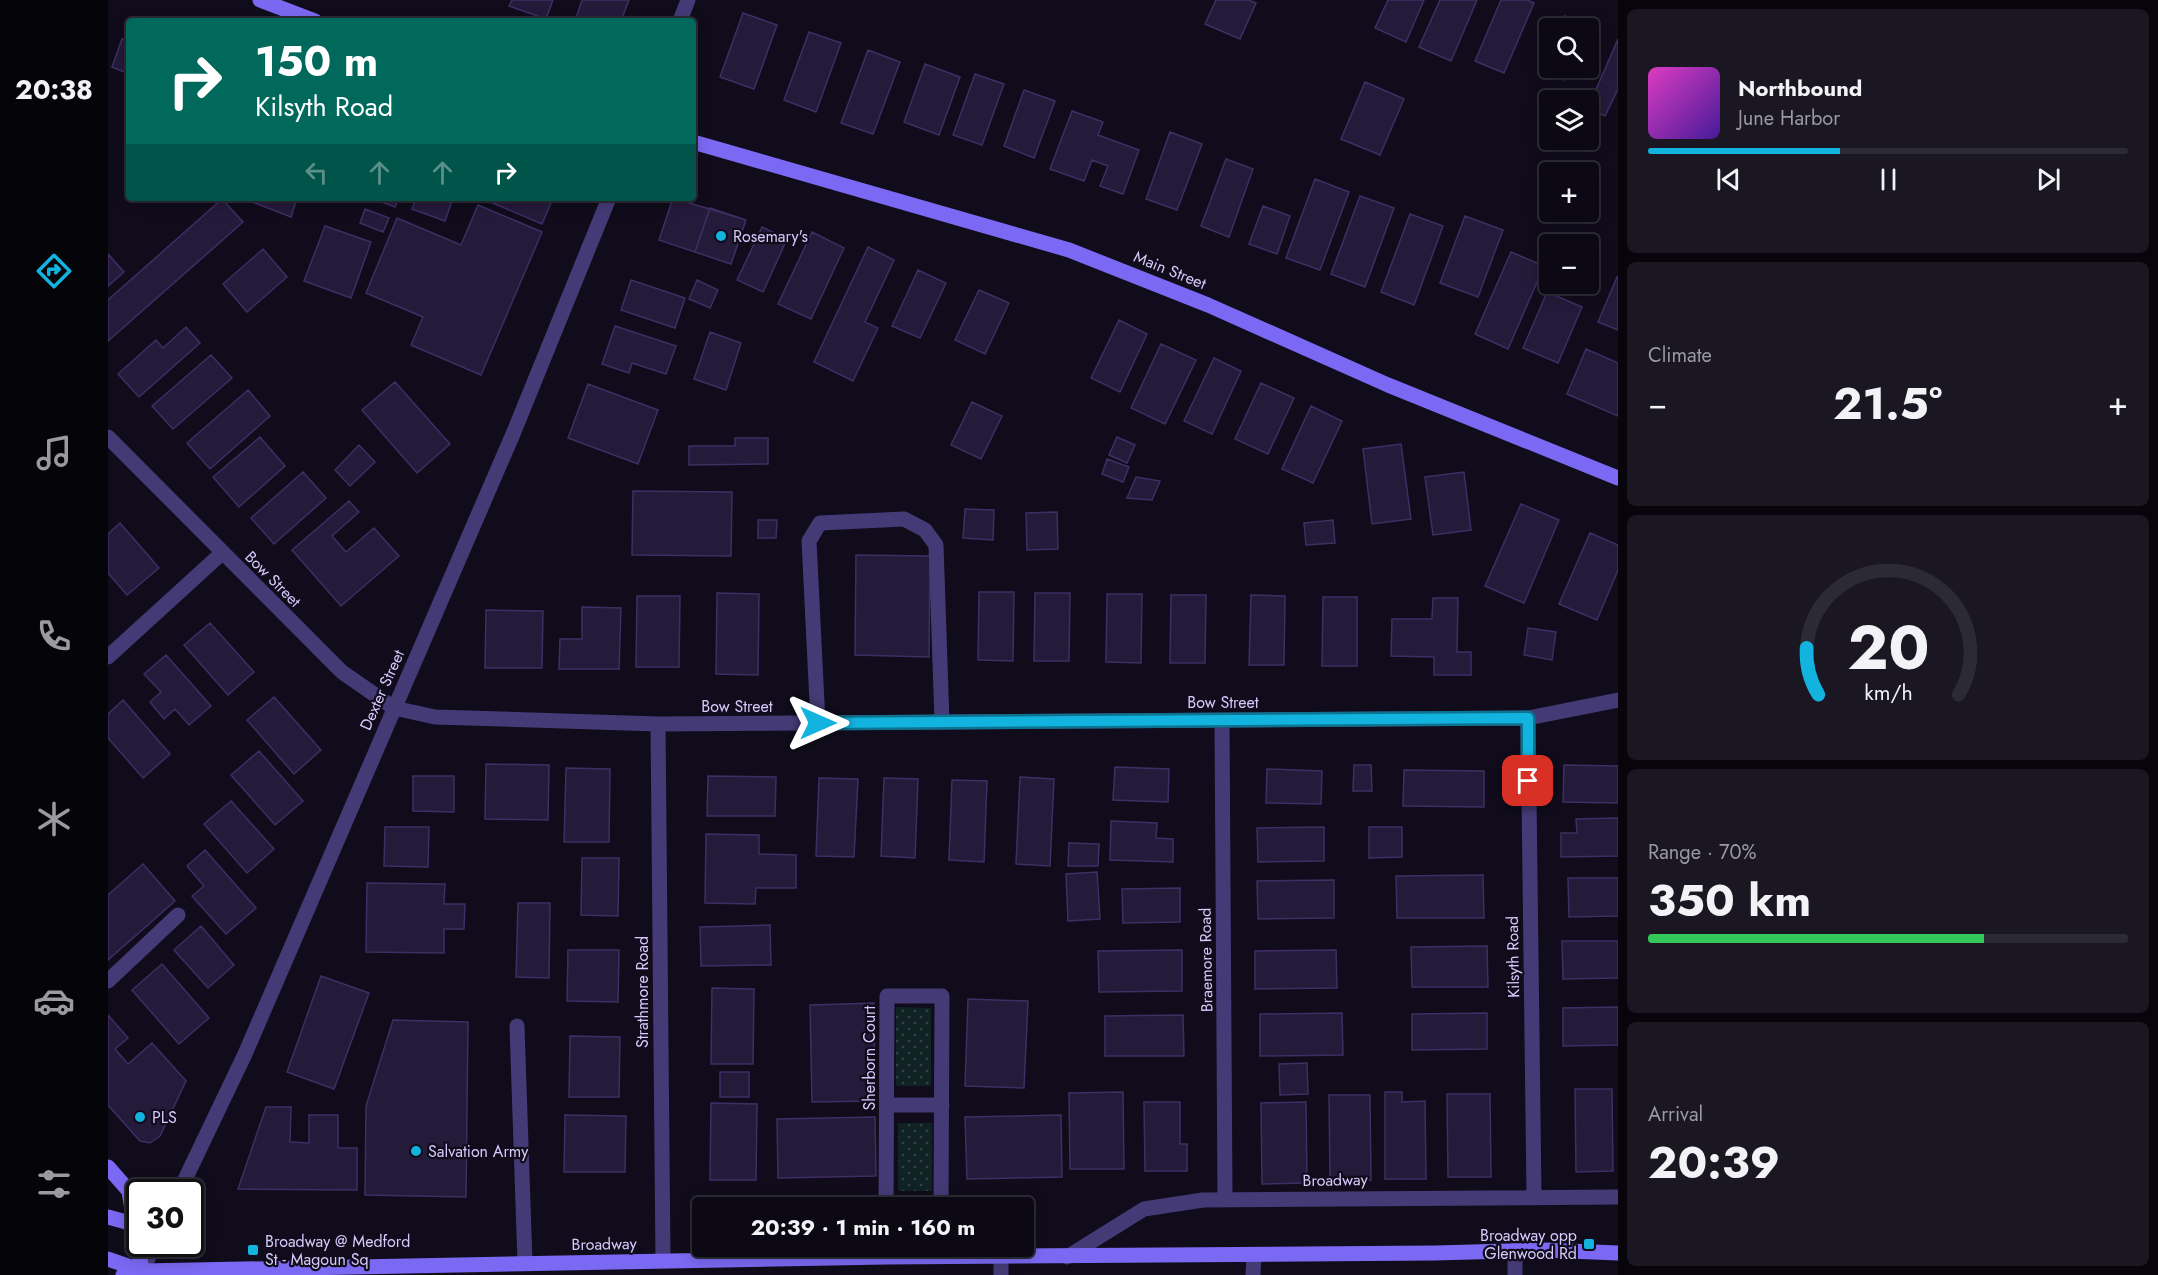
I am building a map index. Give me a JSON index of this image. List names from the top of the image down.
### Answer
{
  "streets": {
    "main road": ["Main Street", "Broadway"],
    "street": [
      "Bow Street",
      "Dexter Street",
      "Kilsyth Road",
      "Braemore Road",
      "Strathmore Road",
      "Sherborn Court"
    ]
  },
  "crossings": [
    ["Bow Street", "Dexter Street"],
    ["Bow Street", "Kilsyth Road"],
    ["Bow Street", "Braemore Road"],
    ["Bow Street", "Strathmore Road"],
    ["Kilsyth Road", "Broadway"],
    ["Braemore Road", "Broadway"],
    ["Strathmore Road", "Broadway"]
  ],
  "places": {
    "other": ["Rosemary's", "PLS", "Salvation Army"],
    "transit": ["Broadway opp Glenwood Rd", "Broadway @ Medford St - Magoun Sq"]
  },
  "page": {
    "tabs": "20:38",
    "map_buttons": ["+", "−"],
    "turn": ["150 m", "Kilsyth Road"],
    "song": ["Northbound", "June Harbor"],
    "tile": [
      "Climate",
      ["Range · 70%", "350 km"],
      ["Arrival", "20:39"]
    ],
    "heat": ["−", "21.5°", "+"],
    "limit": "30",
    "trip": "20:39 · 1 min · 160 m",
    "gauge": ["20", "km/h"]
  }
}
